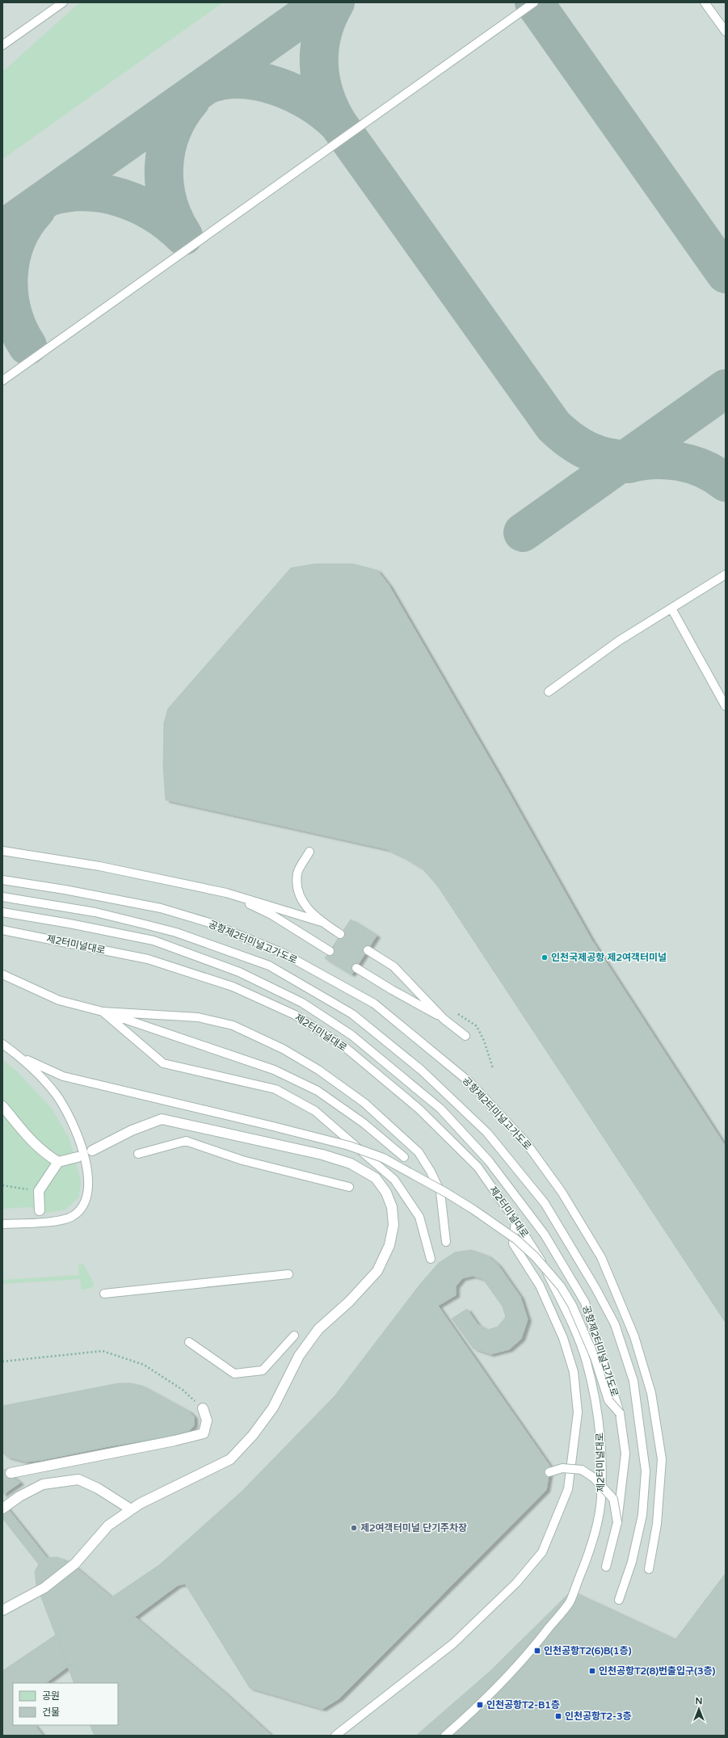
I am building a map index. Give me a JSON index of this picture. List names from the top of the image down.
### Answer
{
  "streets": {
    "lane": ["공항제2터미널고가도로", "제2터미널대로"]
  },
  "places": {
    "other": ["인천국제공항 제2여객터미널", "제2여객터미널 단기주차장"],
    "transit": [
      "인천공항T2(6)B(1층)",
      "인천공항T2(8)번출입구(3층)",
      "인천공항T2-B1층",
      "인천공항T2-3층"
    ]
  },
  "legend": ["공원", "건물"],
  "north": "top"
}
